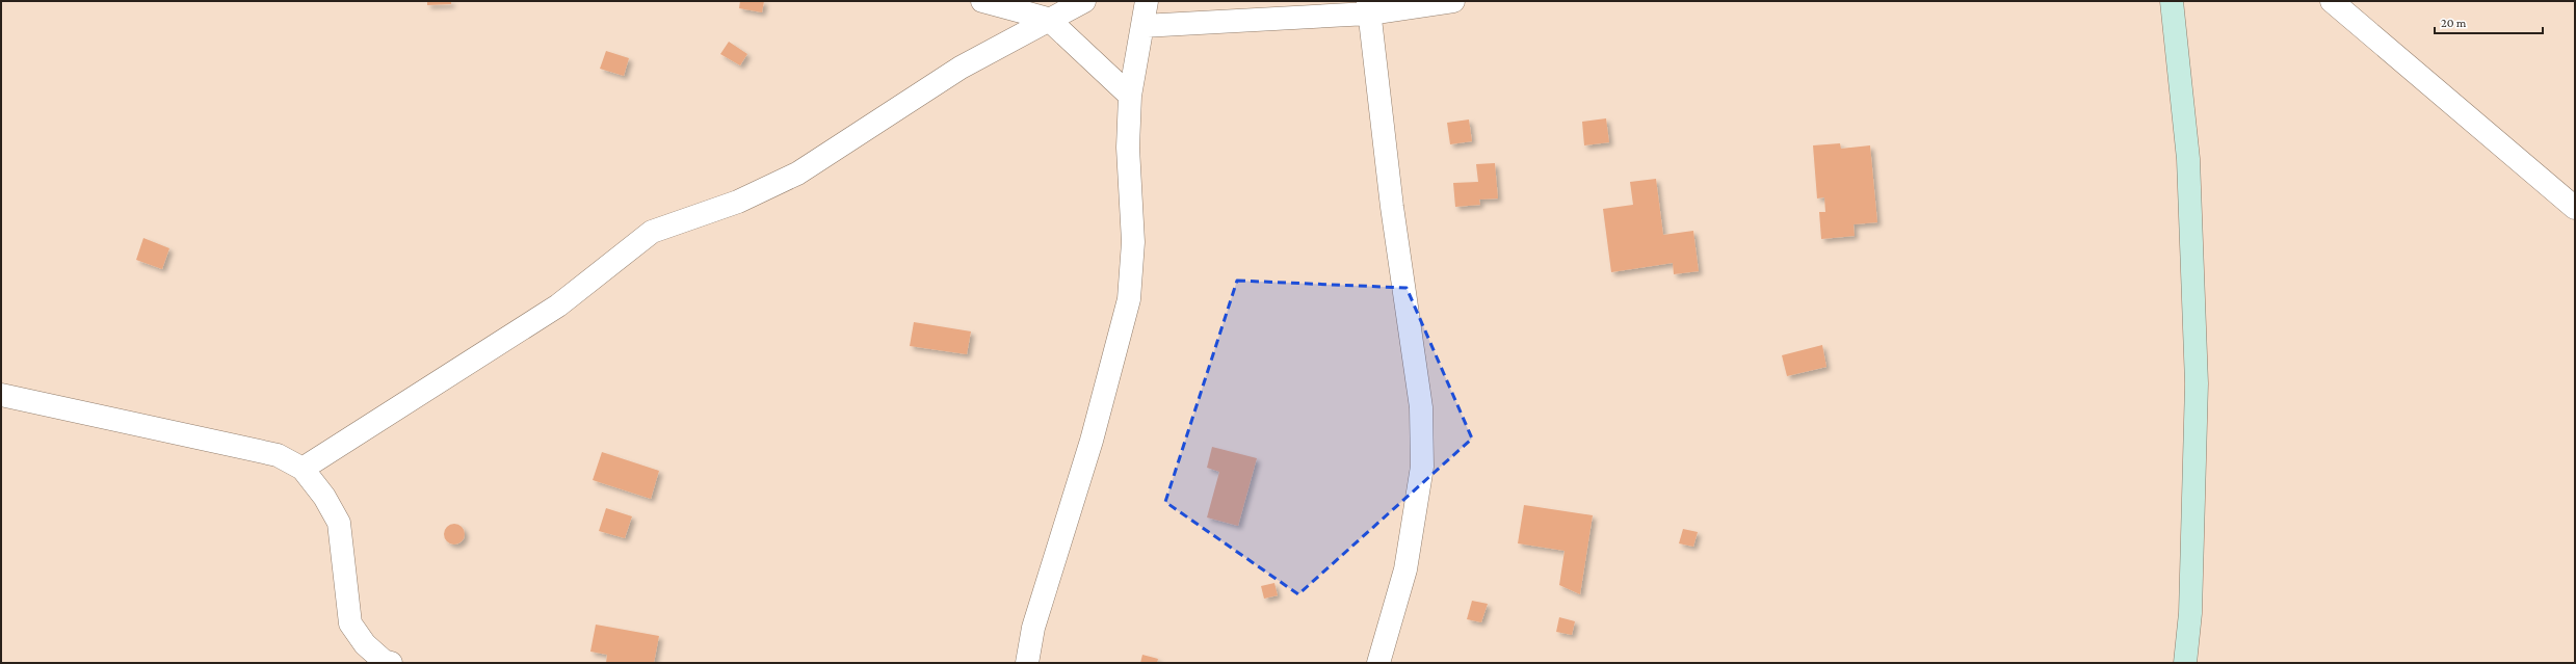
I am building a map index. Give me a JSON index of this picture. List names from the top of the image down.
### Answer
{
  "scale_bar": "20 m"
}
